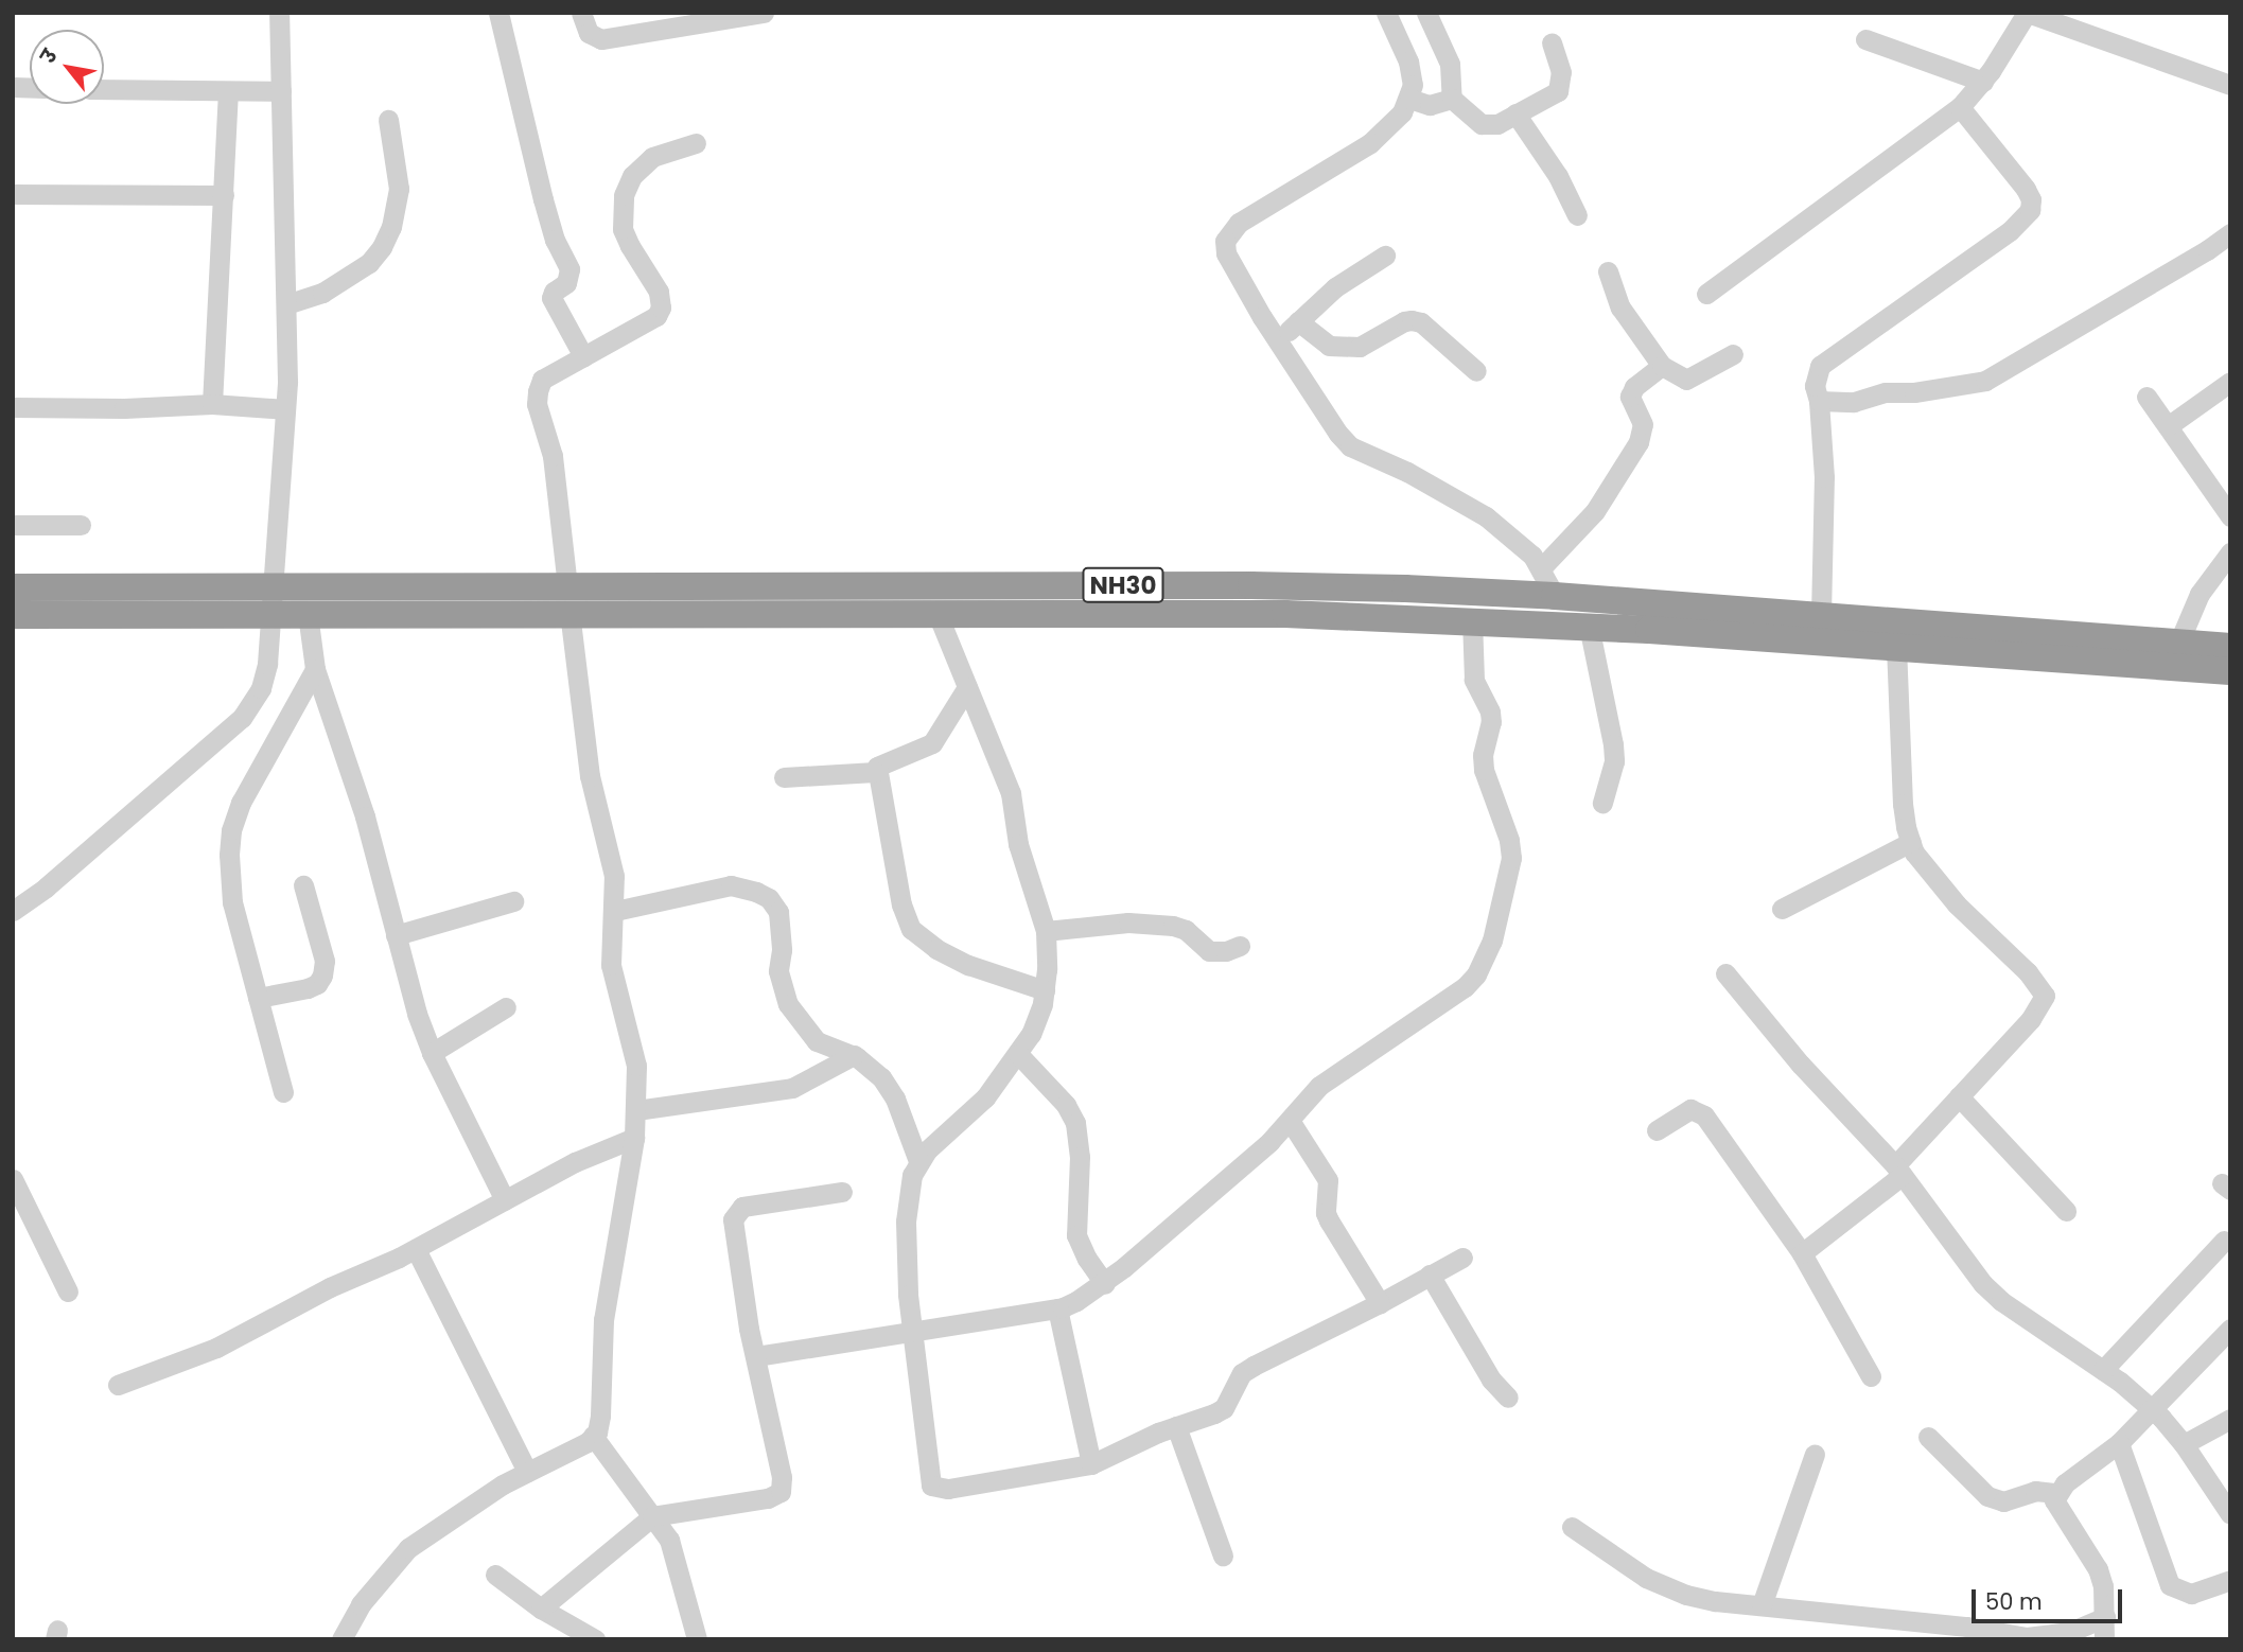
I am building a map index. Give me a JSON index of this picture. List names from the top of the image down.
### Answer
{
  "streets": {
    "highway": ["NH30"]
  },
  "scale_bar": "50 m",
  "north": "top left"
}
